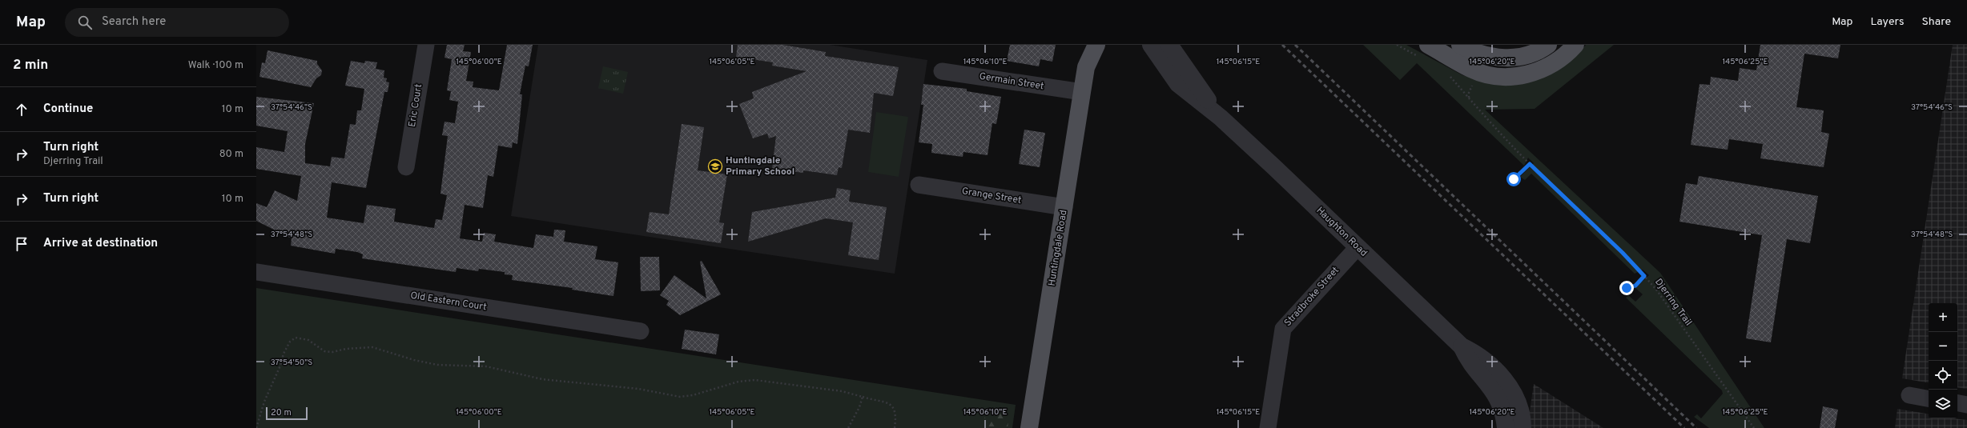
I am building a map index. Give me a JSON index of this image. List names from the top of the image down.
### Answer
{
  "streets": {
    "main road": ["Huntingdale Road"],
    "street": [
      "Germain Street",
      "Eric Court",
      "Grange Street",
      "Haughton Road",
      "Stradbroke Street",
      "Old Eastern Court"
    ],
    "path": ["Djerring Trail"]
  },
  "crossings": [
    ["Germain Street", "Huntingdale Road"],
    ["Grange Street", "Huntingdale Road"],
    ["Haughton Road", "Stradbroke Street"]
  ],
  "places": {
    "school or university": ["Huntingdale Primary School"]
  },
  "scale_bar": "20 m",
  "page": {
    "header": "Map",
    "search": "Search here",
    "nav": ["Map", "Layers", "Share"],
    "heading": ["2 min", "Walk · 100 m"],
    "list": [
      ["Continue", "10 m"],
      ["Turn right", "Djerring Trail", "80 m"],
      ["Turn right", "10 m"],
      "Arrive at destination"
    ],
    "map_buttons": ["+", "−"],
    "scale": "20 m"
  },
  "coordinates": [
    "145°06'00\"E",
    "145°06'05\"E",
    "145°06'10\"E",
    "145°06'15\"E",
    "145°06'20\"E",
    "145°06'25\"E",
    "37°54'46\"S",
    "37°54'48\"S",
    "37°54'50\"S"
  ]
}
